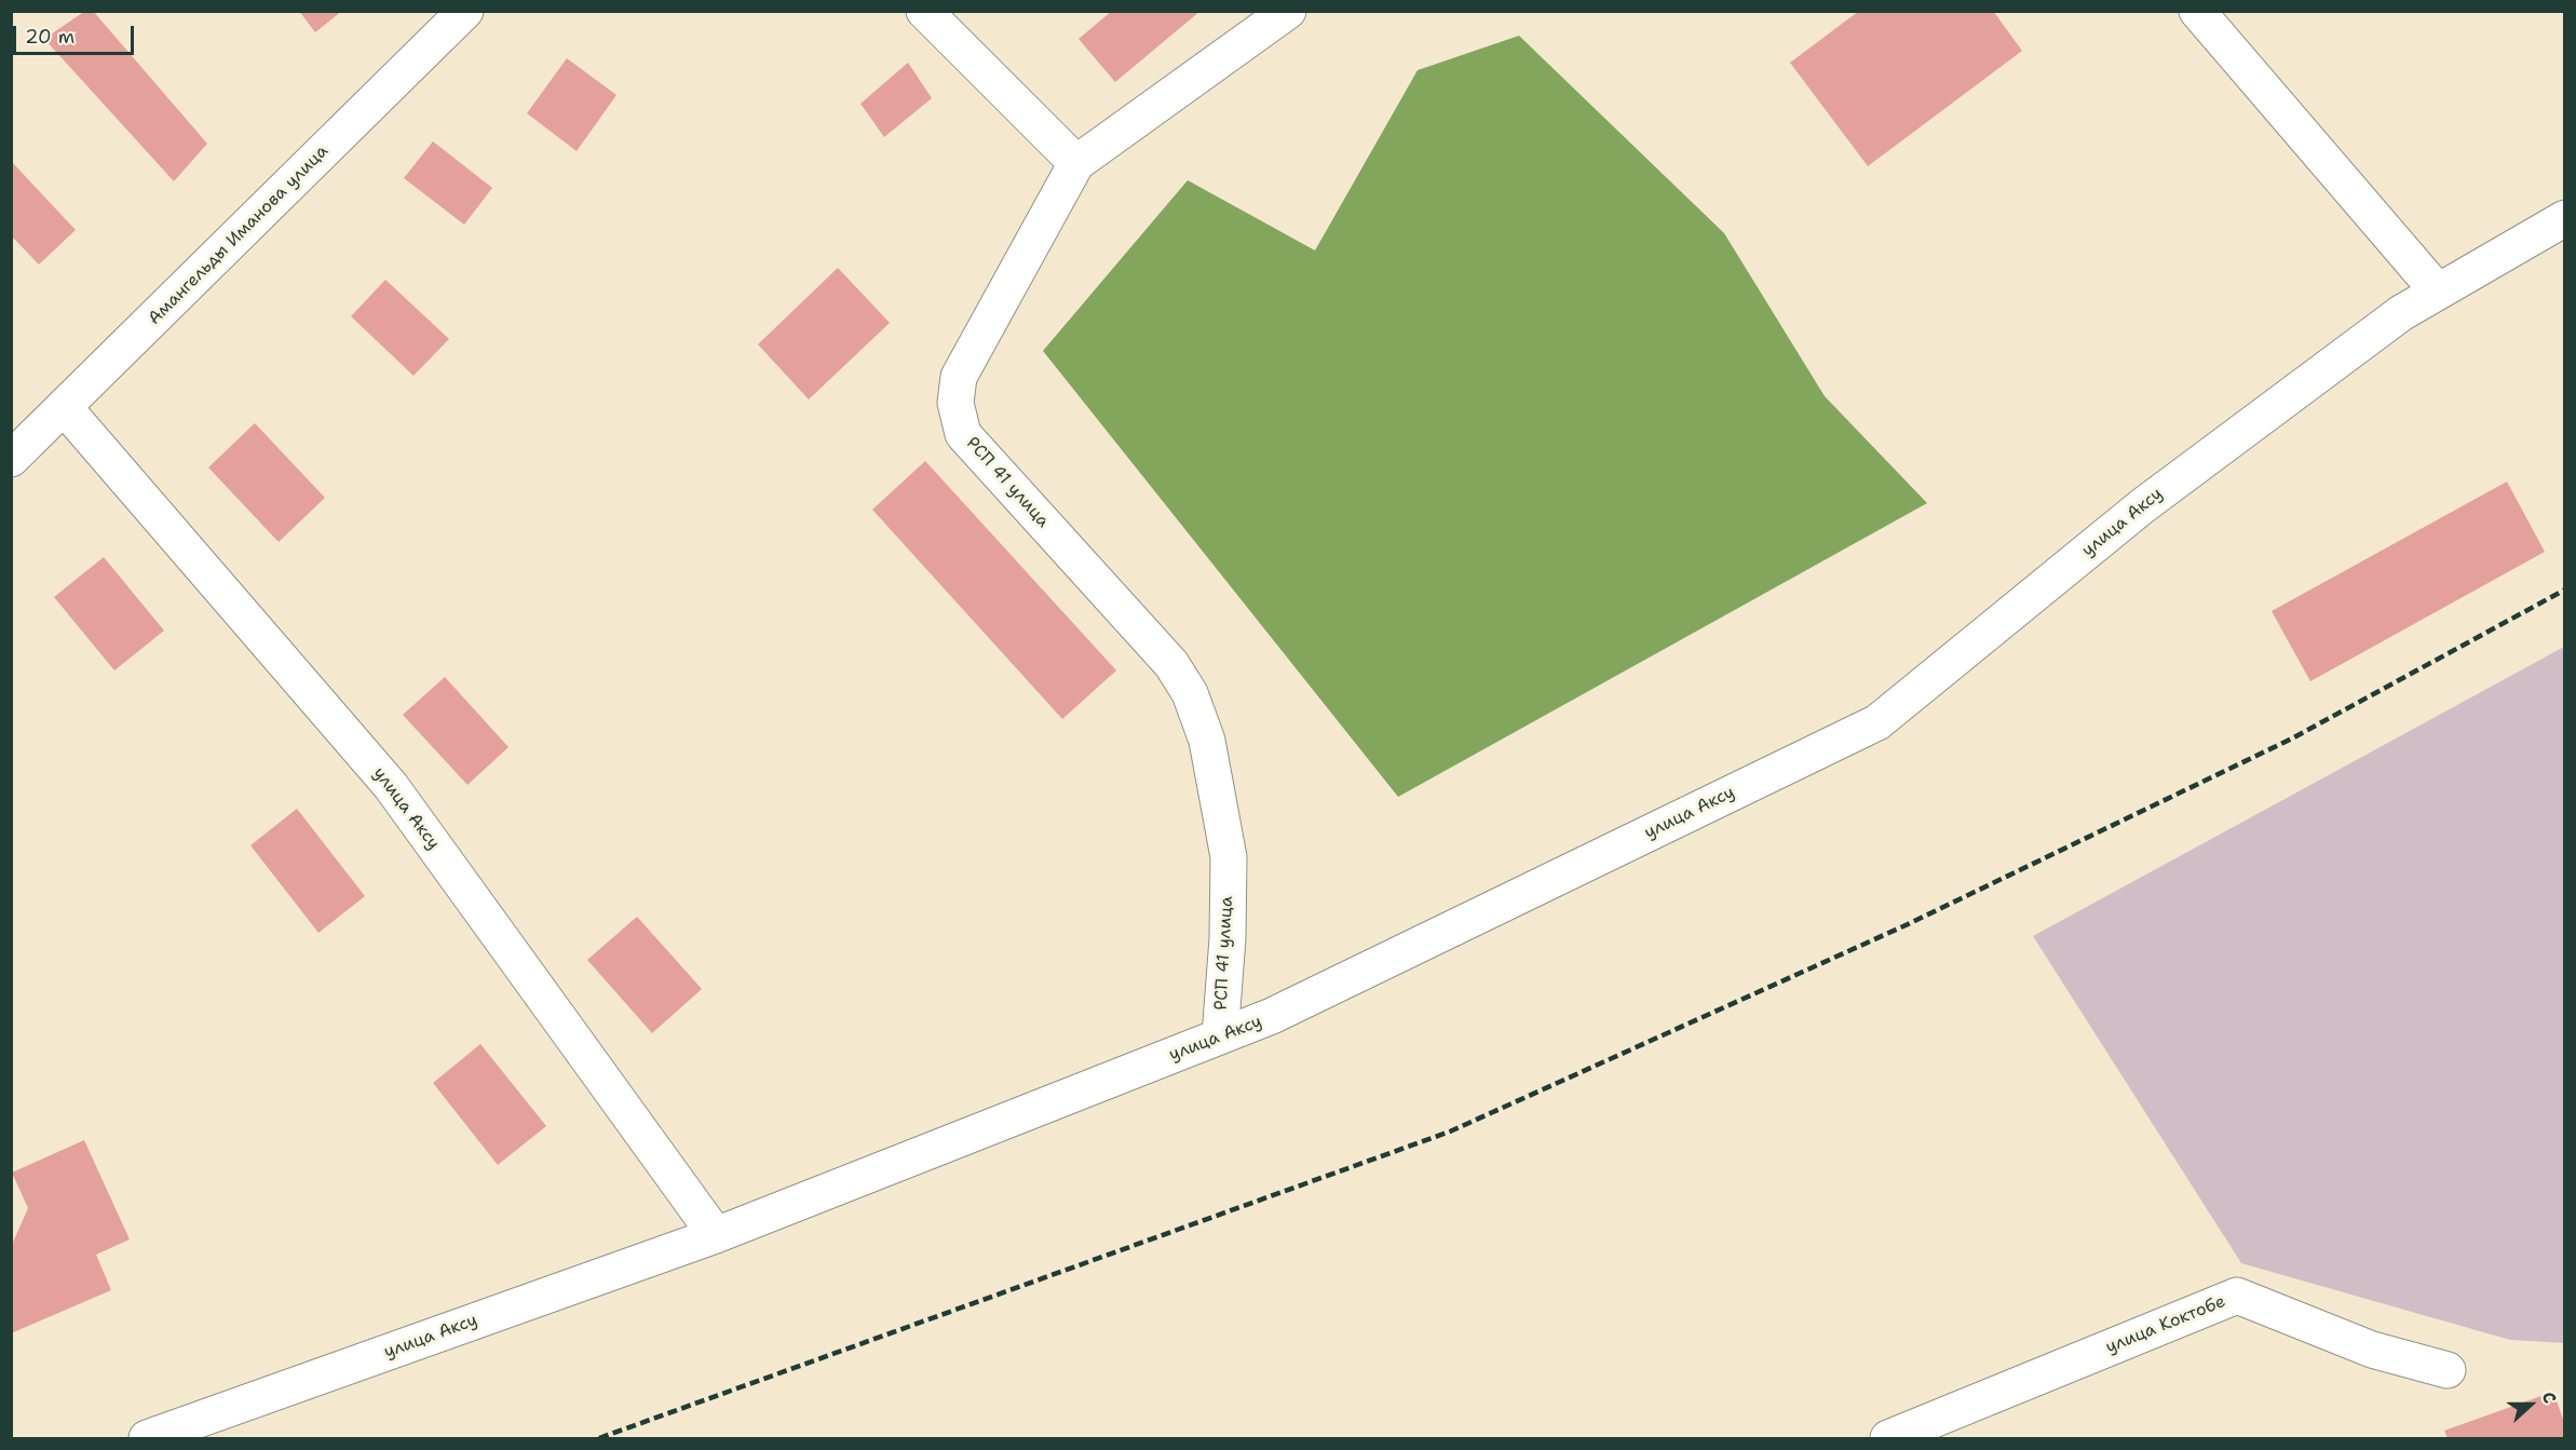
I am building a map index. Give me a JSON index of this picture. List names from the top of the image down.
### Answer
{
  "streets": {
    "street": [
      "Амангельды Иманова улица",
      "РСП 41 улица",
      "улица Аксу",
      "улица Коктобе"
    ]
  },
  "crossings": [
    ["Амангельды Иманова улица", "улица Аксу"],
    ["РСП 41 улица", "улица Аксу"]
  ],
  "scale_bar": "20 m",
  "north": "right"
}
